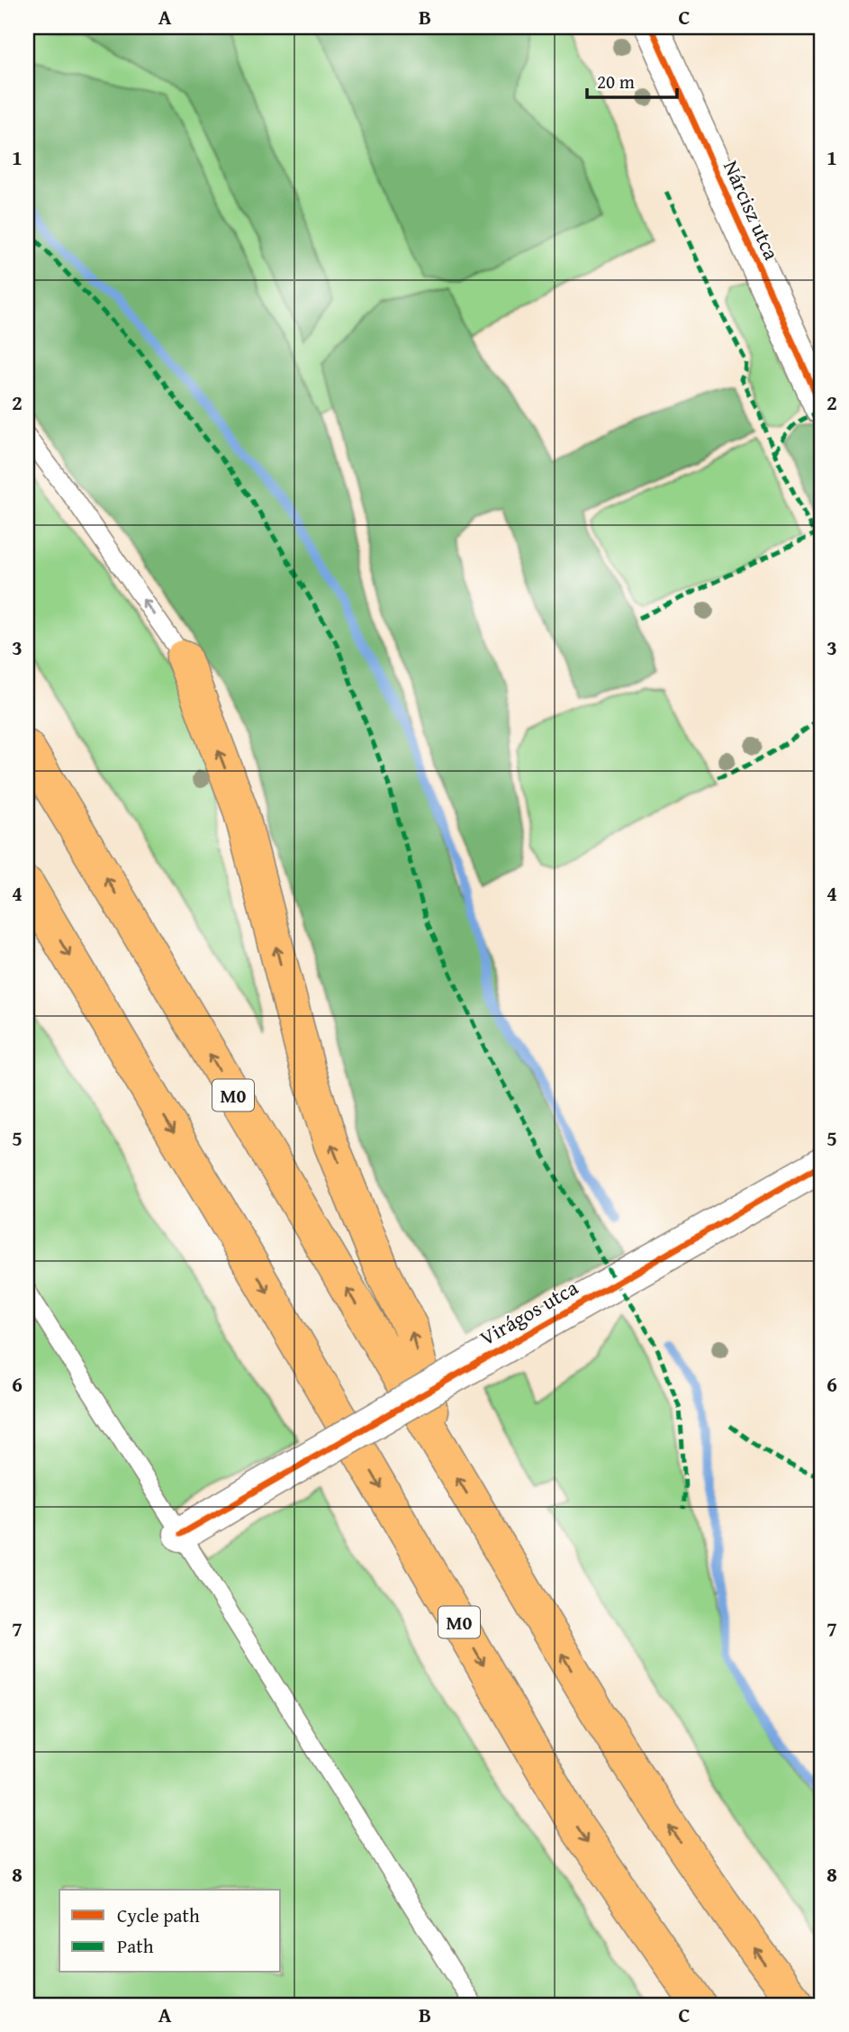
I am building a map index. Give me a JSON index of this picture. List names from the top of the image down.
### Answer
{
  "streets": {
    "highway": ["M0"],
    "street": ["Nárcisz utca", "Virágos utca"]
  },
  "legend": ["Cycle path", "Path"],
  "scale_bar": "20 m",
  "grid": {
    "columns": ["A", "B", "C"],
    "rows": [
      "1",
      "2",
      "3",
      "4",
      "5",
      "6",
      "7",
      "8"
    ]
  }
}
